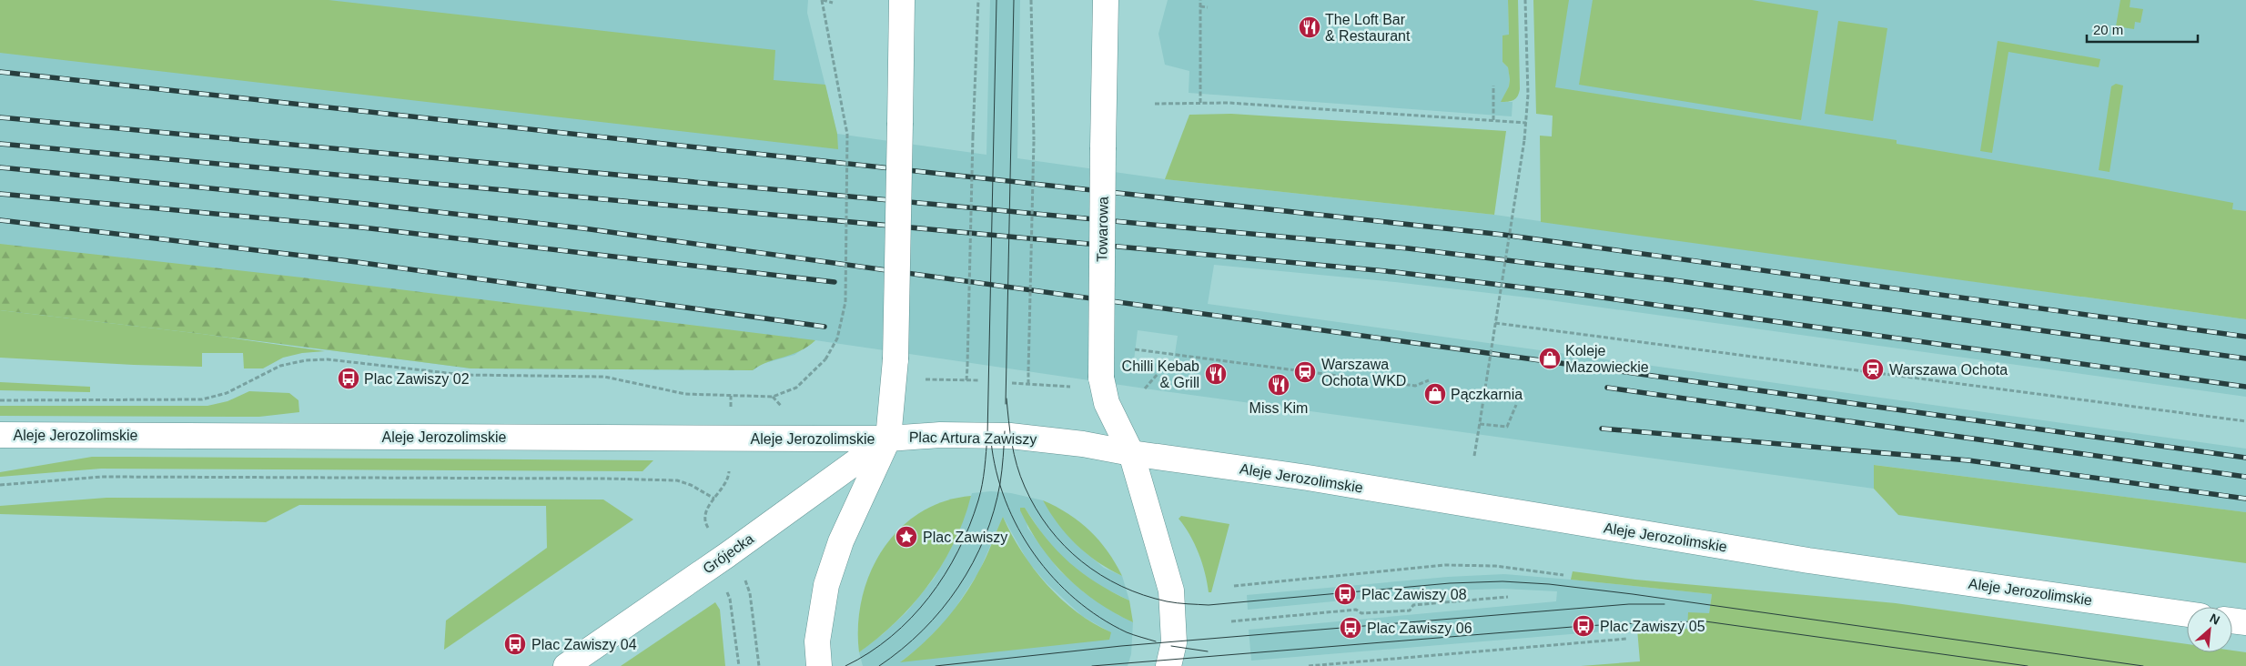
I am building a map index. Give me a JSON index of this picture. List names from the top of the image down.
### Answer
{
  "streets": {
    "main road": [
      "Towarowa",
      "Aleje Jerozolimskie",
      "Plac Artura Zawiszy",
      "Grójecka"
    ]
  },
  "crossings": [
    ["Towarowa", "Aleje Jerozolimskie"],
    ["Towarowa", "Plac Artura Zawiszy"],
    ["Aleje Jerozolimskie", "Plac Artura Zawiszy"],
    ["Aleje Jerozolimskie", "Grójecka"],
    ["Plac Artura Zawiszy", "Grójecka"]
  ],
  "places": {
    "restaurant": ["The Loft Bar & Restaurant", "Chilli Kebab & Grill", "Miss Kim"],
    "shop": ["Koleje Mazowieckie", "Pączkarnia"],
    "station": ["Warszawa Ochota", "Warszawa Ochota WKD"],
    "bus stop": [
      "Plac Zawiszy 02",
      "Plac Zawiszy 08",
      "Plac Zawiszy 05",
      "Plac Zawiszy 06",
      "Plac Zawiszy 04"
    ],
    "place": ["Plac Zawiszy"]
  },
  "scale_bar": "20 m",
  "north": "top right"
}
